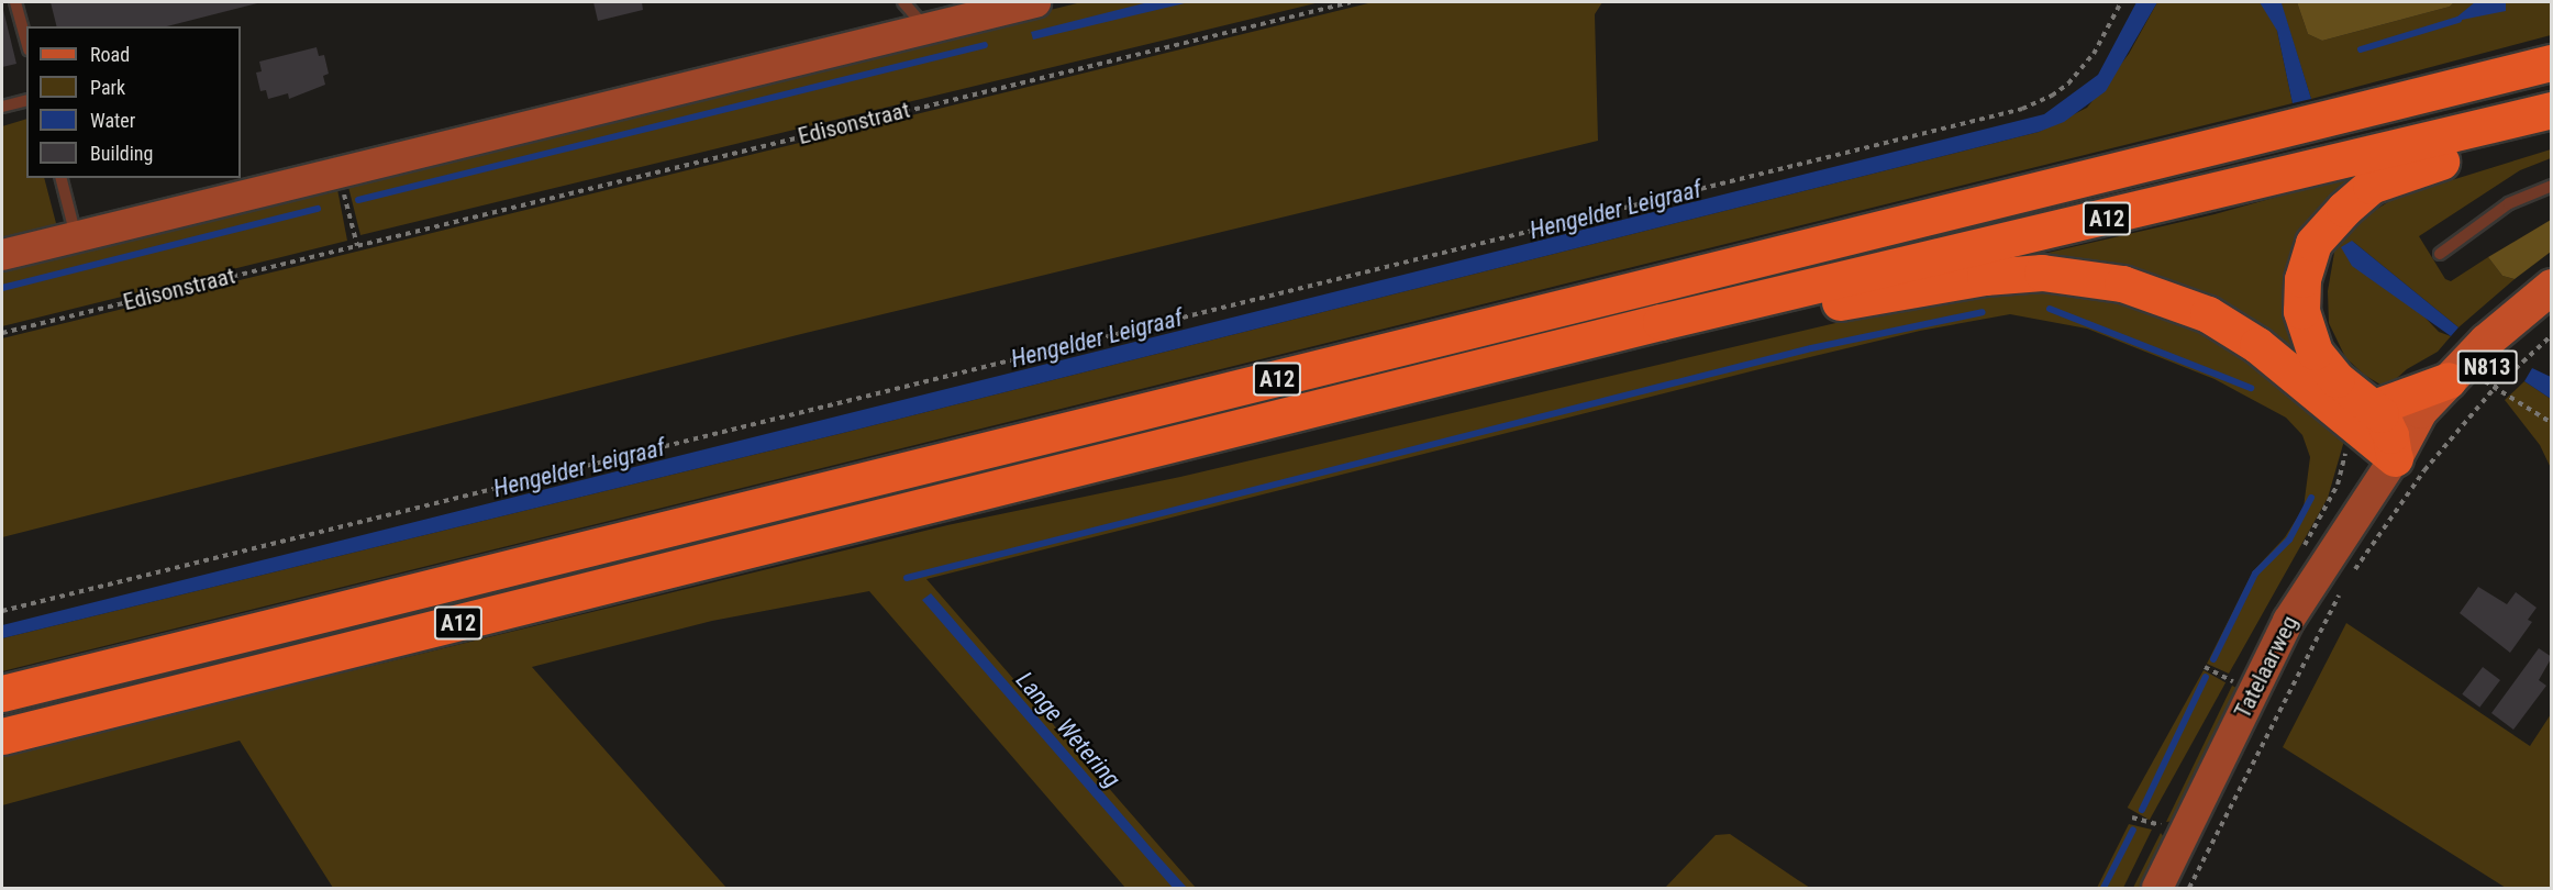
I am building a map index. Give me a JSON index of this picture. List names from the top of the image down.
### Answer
{
  "streets": {
    "highway": ["A12"],
    "main road": ["N813"],
    "street": ["Tatelaarweg"],
    "path": ["Edisonstraat"]
  },
  "crossings": [
    ["A12", "N813"],
    ["A12", "Tatelaarweg"],
    ["N813", "Tatelaarweg"]
  ],
  "water": ["Hengelder Leigraaf", "Lange Wetering"],
  "legend": [
    "Road",
    "Park",
    "Water",
    "Building"
  ]
}
